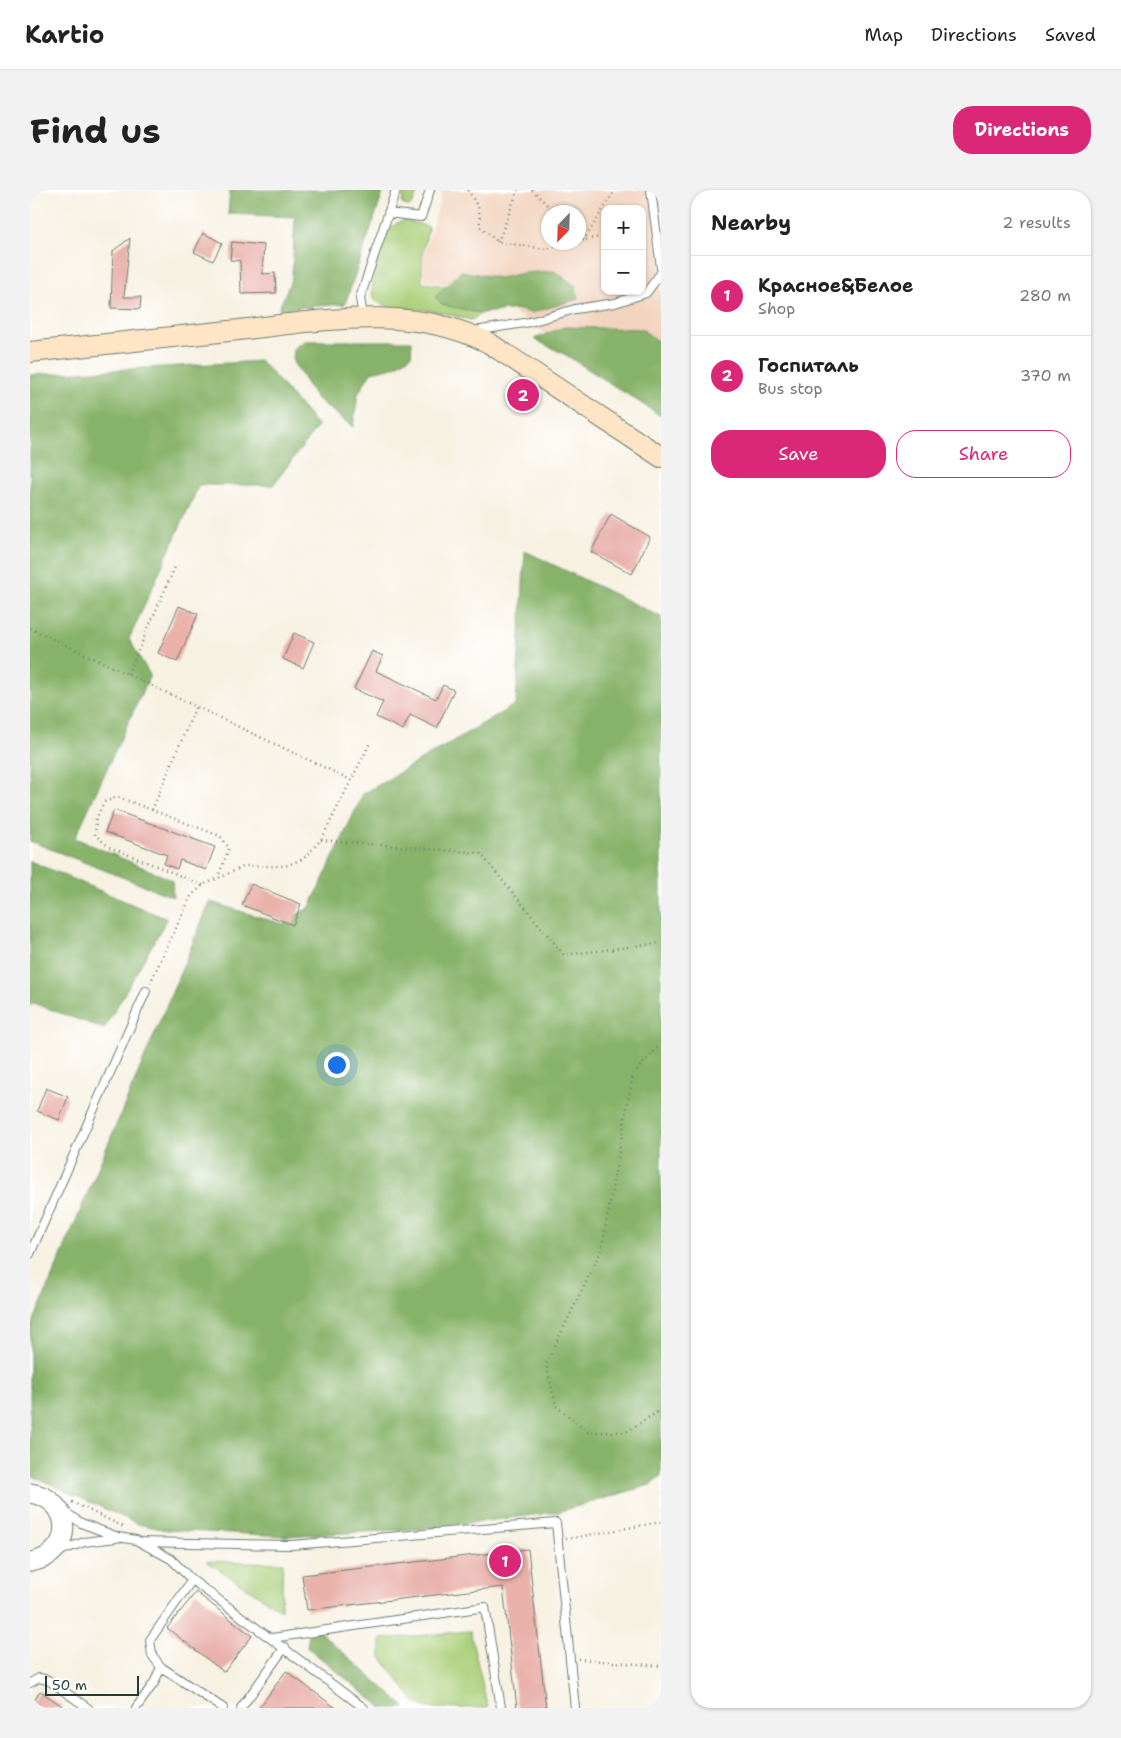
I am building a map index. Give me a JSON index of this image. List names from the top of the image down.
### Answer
{
  "scale_bar": "50 m",
  "north": "bottom left",
  "page": {
    "header": "Kartio",
    "nav": ["Map", "Directions", "Saved"],
    "buttons": [
      "Directions",
      ["Save", "Share"]
    ],
    "title": "Find us",
    "heading": ["Nearby", "2 results"],
    "map_buttons": ["+", "−"],
    "list": [
      {
        "mark": "1",
        "name": "Красное&Белое",
        "note": "Shop",
        "value": "280 m"
      },
      {
        "mark": "2",
        "name": "Госпиталь",
        "note": "Bus stop",
        "value": "370 m"
      }
    ],
    "pins": ["2", "1"],
    "scale": "50 m"
  }
}
